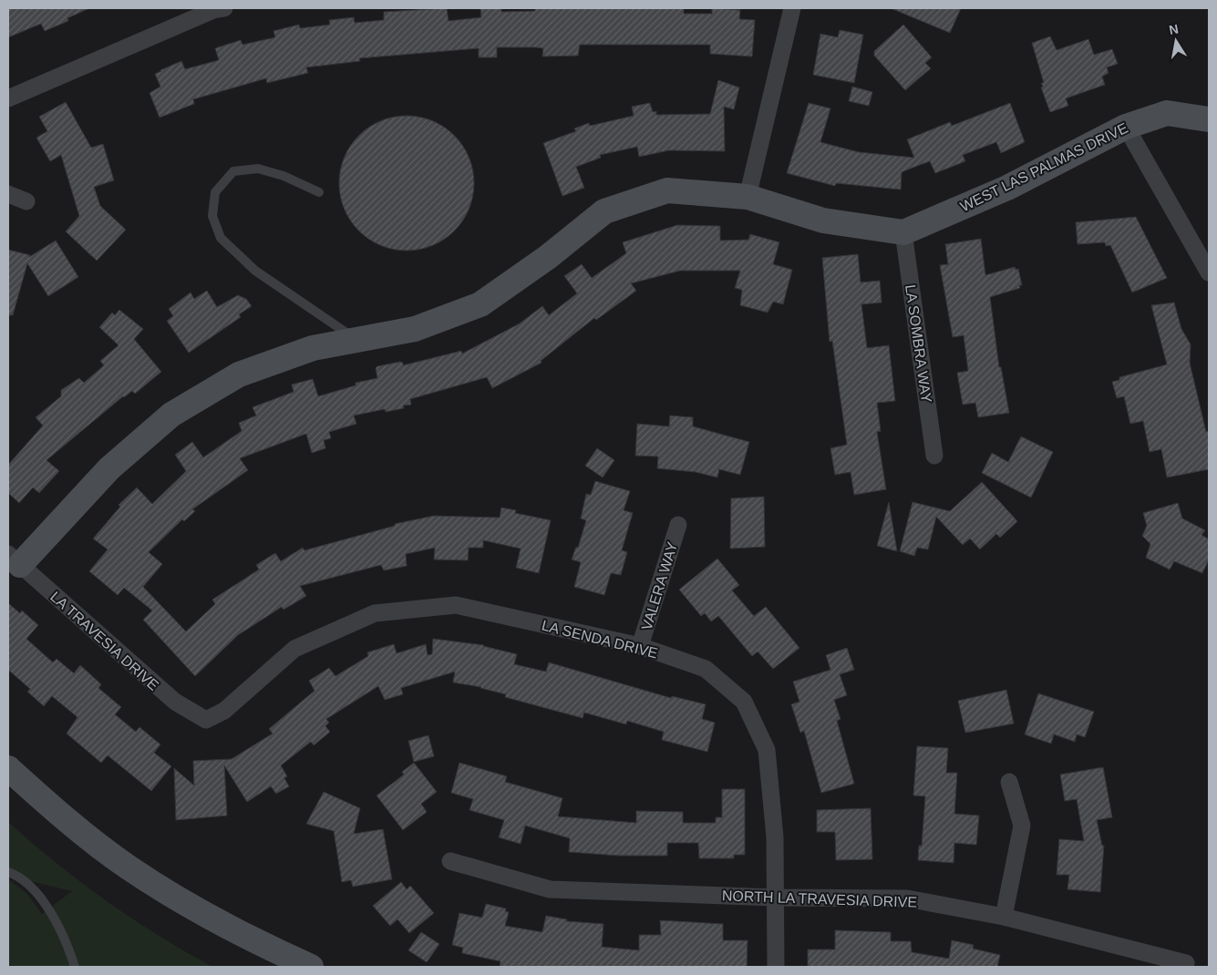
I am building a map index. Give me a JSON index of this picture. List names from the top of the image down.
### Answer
{
  "streets": {
    "street": [
      "WEST LAS PALMAS DRIVE",
      "LA SOMBRA WAY",
      "VALERA WAY",
      "LA SENDA DRIVE",
      "LA TRAVESIA DRIVE",
      "NORTH LA TRAVESIA DRIVE"
    ]
  },
  "crossings": [
    ["WEST LAS PALMAS DRIVE", "LA SOMBRA WAY"],
    ["VALERA WAY", "LA SENDA DRIVE"],
    ["LA SENDA DRIVE", "LA TRAVESIA DRIVE"],
    ["LA SENDA DRIVE", "NORTH LA TRAVESIA DRIVE"]
  ],
  "north": "top"
}
